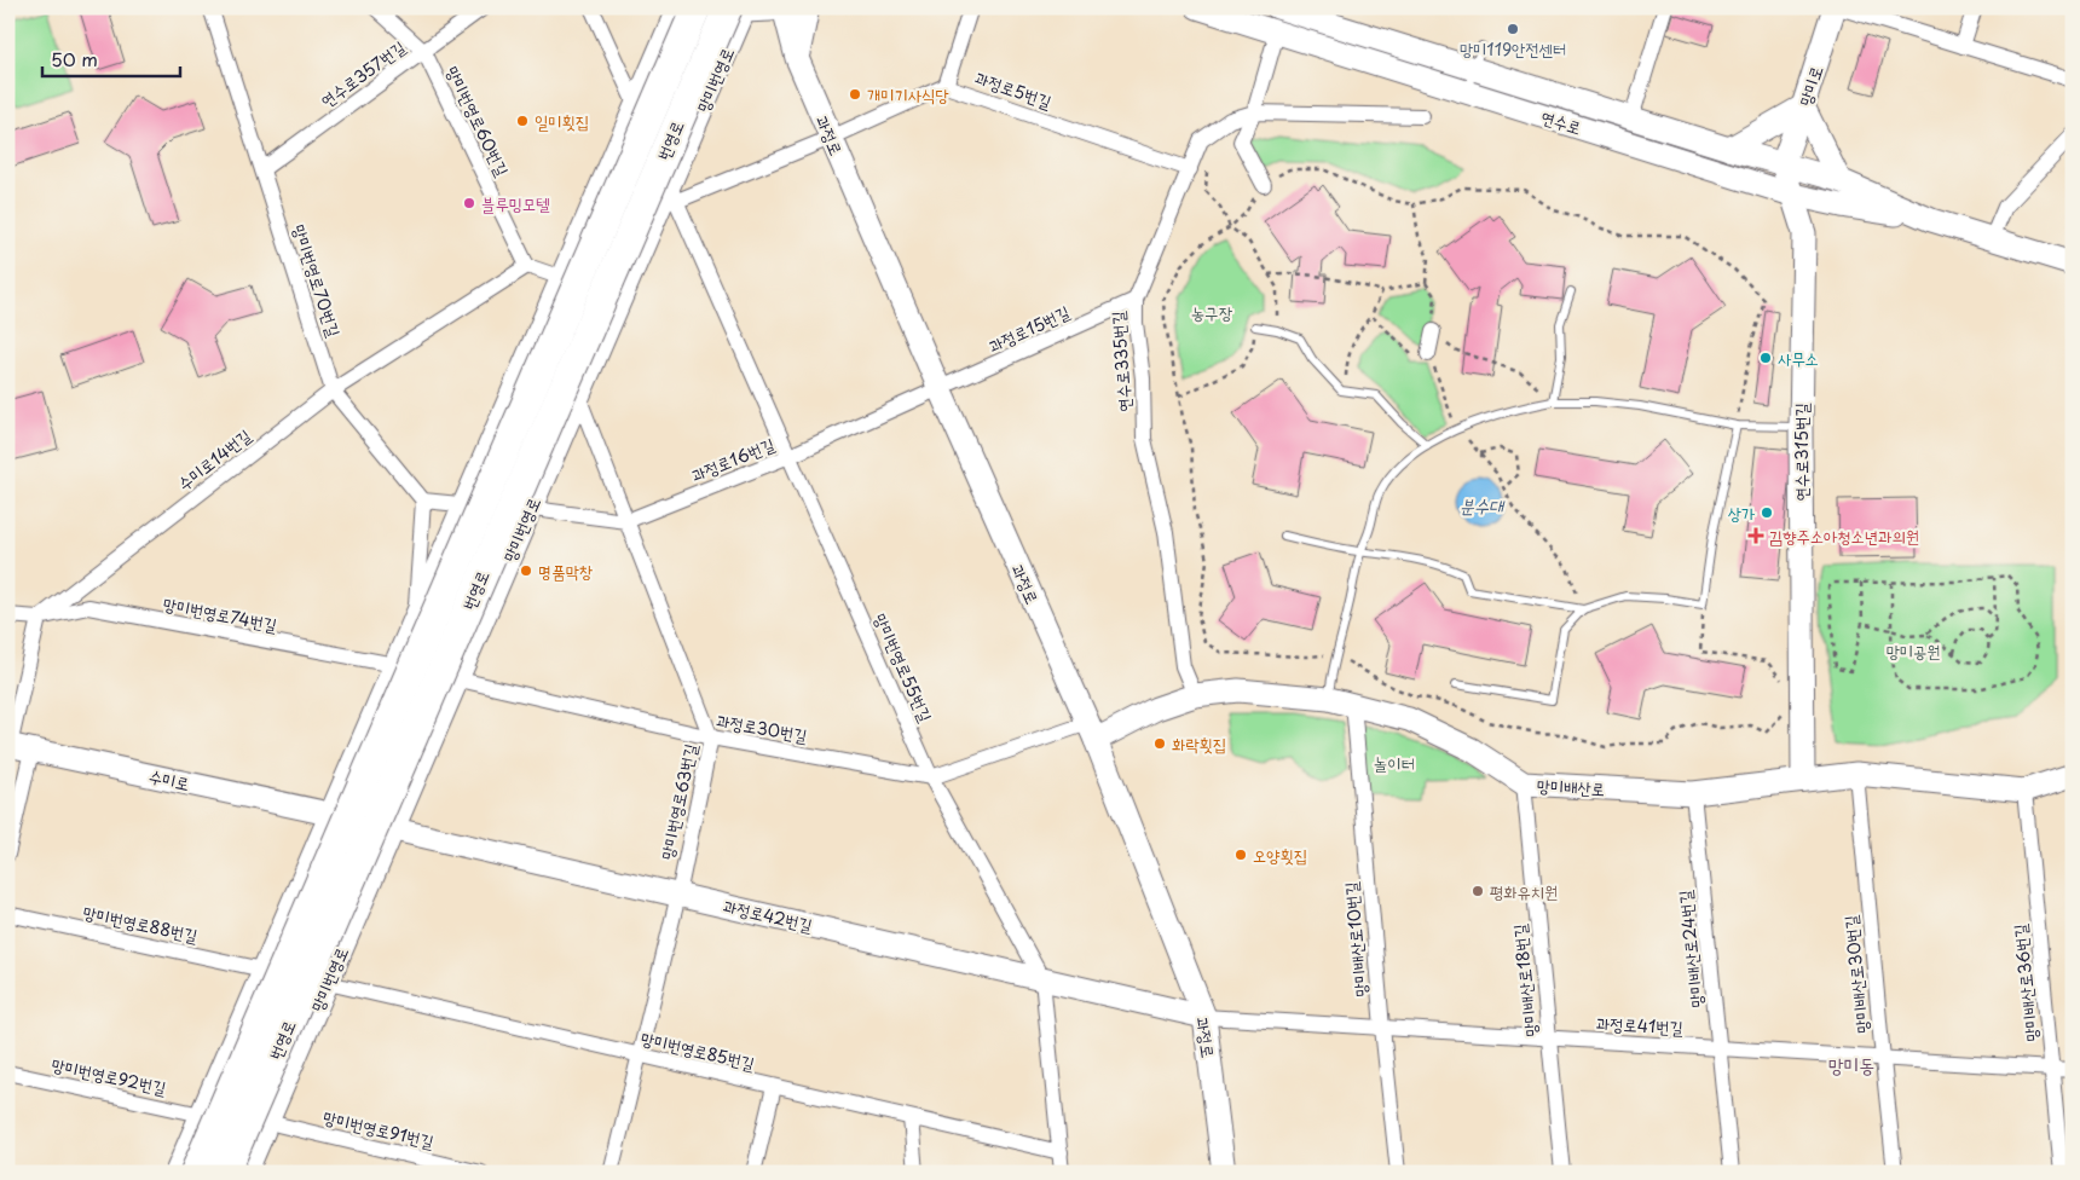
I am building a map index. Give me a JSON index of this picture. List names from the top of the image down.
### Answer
{
  "streets": {
    "highway": ["번영로"],
    "street": [
      "연수로357번길",
      "망미번영로",
      "망미로",
      "과정로5번길",
      "망미번영로60번길",
      "연수로",
      "과정로",
      "망미번영로70번길",
      "과정로15번길",
      "연수로335번길",
      "연수로315번길",
      "수미로14번길",
      "과정로16번길",
      "망미번영로74번길",
      "망미번영로55번길",
      "과정로30번길",
      "수미로",
      "망미배산로",
      "망미번영로63번길",
      "과정로42번길",
      "망미번영로88번길",
      "망미배산로10번길",
      "망미배산로24번길",
      "망미배산로30번길",
      "망미배산로18번길",
      "망미배산로36번길",
      "과정로41번길",
      "망미번영로85번길",
      "망미번영로92번길",
      "망미번영로91번길"
    ]
  },
  "crossings": [
    ["연수로357번길", "망미번영로60번길"],
    ["연수로357번길", "망미번영로70번길"],
    ["망미번영로", "과정로"],
    ["망미번영로", "과정로16번길"],
    ["망미번영로", "망미번영로55번길"],
    ["망미번영로", "과정로30번길"],
    ["망미번영로", "망미번영로63번길"],
    ["망미번영로", "과정로42번길"],
    ["망미번영로", "망미번영로85번길"],
    ["망미번영로", "망미번영로91번길"],
    ["망미로", "연수로"],
    ["망미로", "연수로315번길"],
    ["과정로5번길", "연수로335번길"],
    ["망미번영로60번길", "수미로14번길"],
    ["연수로", "연수로315번길"],
    ["과정로", "과정로15번길"],
    ["과정로", "과정로16번길"],
    ["과정로", "과정로30번길"],
    ["과정로", "망미배산로"],
    ["과정로", "과정로42번길"],
    ["과정로", "과정로41번길"],
    ["망미번영로70번길", "수미로14번길"],
    ["과정로15번길", "연수로335번길"],
    ["과정로15번길", "과정로16번길"],
    ["연수로335번길", "망미배산로"],
    ["연수로315번길", "망미배산로"],
    ["수미로14번길", "망미번영로74번길"],
    ["과정로16번길", "망미번영로55번길"],
    ["과정로16번길", "망미번영로63번길"],
    ["망미번영로74번길", "과정로30번길"],
    ["망미번영로55번길", "과정로30번길"],
    ["망미번영로55번길", "과정로42번길"],
    ["망미번영로55번길", "망미번영로85번길"],
    ["과정로30번길", "망미배산로"],
    ["과정로30번길", "망미번영로63번길"],
    ["수미로", "과정로42번길"],
    ["망미배산로", "망미배산로10번길"],
    ["망미배산로", "망미배산로24번길"],
    ["망미배산로", "망미배산로30번길"],
    ["망미배산로", "망미배산로18번길"],
    ["망미배산로", "망미배산로36번길"],
    ["망미번영로63번길", "과정로42번길"],
    ["망미번영로63번길", "망미번영로85번길"],
    ["과정로42번길", "과정로41번길"],
    ["망미배산로10번길", "과정로41번길"],
    ["망미배산로24번길", "과정로41번길"],
    ["망미배산로30번길", "과정로41번길"],
    ["망미배산로18번길", "과정로41번길"],
    ["망미배산로36번길", "과정로41번길"]
  ],
  "districts": ["망미동"],
  "water": ["분수대"],
  "parks": ["농구장", "망미공원", "놀이터"],
  "places": {
    "other": [
      "망미119안전센터",
      "개미기사식당",
      "일미횟집",
      "블루밍모텔",
      "사무소",
      "상가",
      "명품막창",
      "화락횟집",
      "오양횟집",
      "평화유치원"
    ],
    "health": ["김향주소아청소년과의원"]
  },
  "scale_bar": "50 m"
}
